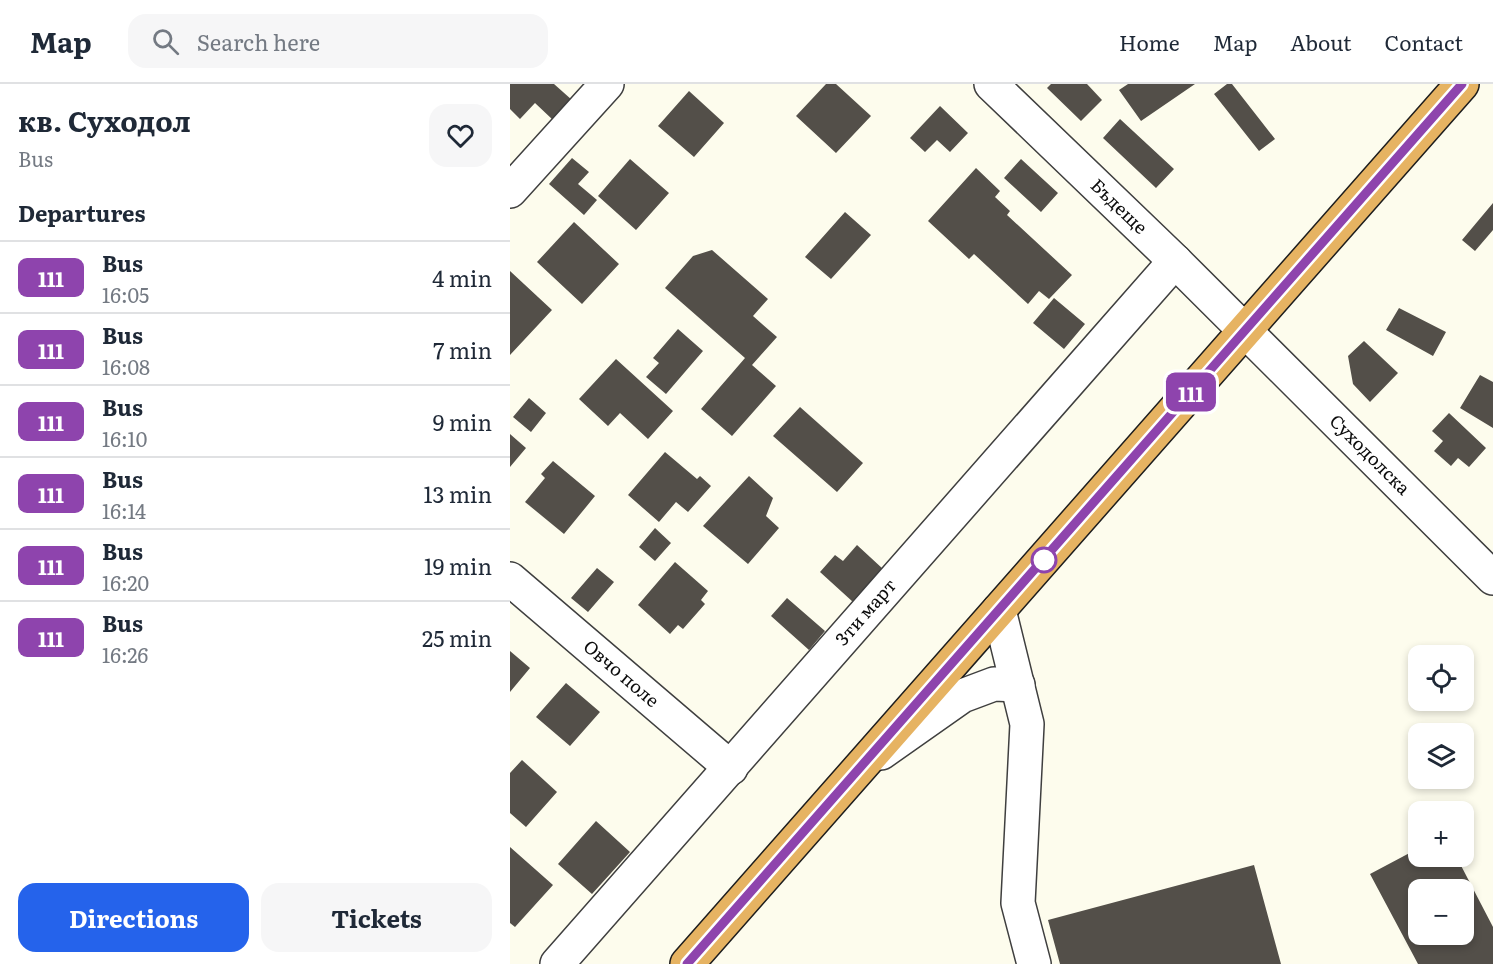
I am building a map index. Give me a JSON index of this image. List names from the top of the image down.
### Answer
{
  "streets": {
    "street": [
      "Бъдеще",
      "Суходолска",
      "3ти март",
      "Овчо поле"
    ]
  },
  "crossings": [
    ["Бъдеще", "Суходолска"],
    ["Бъдеще", "3ти март"],
    ["3ти март", "Овчо поле"]
  ],
  "lines": ["bus line 111"],
  "page": {
    "header": "Map",
    "search": "Search here",
    "nav": [
      "Home",
      "Map",
      "About",
      "Contact"
    ],
    "heading": [
      ["кв. Суходол", "Bus"],
      "Departures"
    ],
    "on_map": "111",
    "list": [
      {
        "mark": "111",
        "name": "Bus",
        "note": "16:05",
        "value": "4 min"
      },
      {
        "mark": "111",
        "name": "Bus",
        "note": "16:08",
        "value": "7 min"
      },
      {
        "mark": "111",
        "name": "Bus",
        "note": "16:10",
        "value": "9 min"
      },
      {
        "mark": "111",
        "name": "Bus",
        "note": "16:14",
        "value": "13 min"
      },
      {
        "mark": "111",
        "name": "Bus",
        "note": "16:20",
        "value": "19 min"
      },
      {
        "mark": "111",
        "name": "Bus",
        "note": "16:26",
        "value": "25 min"
      }
    ],
    "map_buttons": ["+", "−"],
    "buttons": ["Directions", "Tickets"]
  }
}
